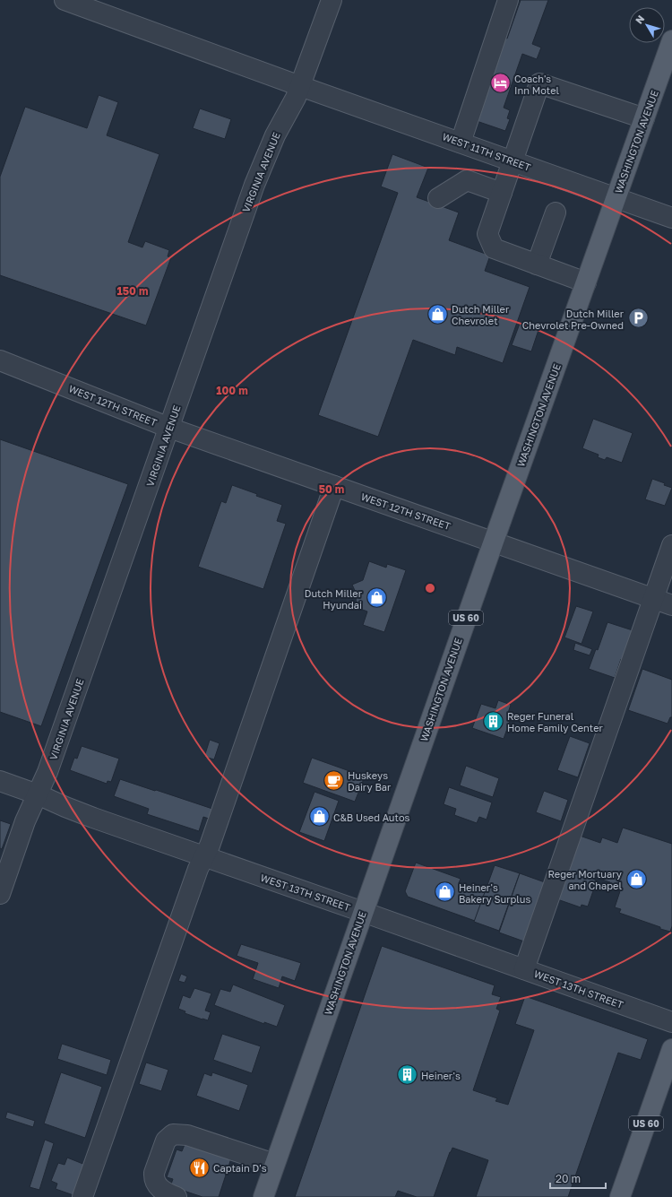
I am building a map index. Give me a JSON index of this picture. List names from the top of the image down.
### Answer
{
  "streets": {
    "main road": ["WASHINGTON AVENUE", "US 60"],
    "street": [
      "WEST 11TH STREET",
      "VIRGINIA AVENUE",
      "WEST 12TH STREET",
      "WEST 13TH STREET"
    ]
  },
  "crossings": [
    ["WASHINGTON AVENUE", "WEST 11TH STREET"],
    ["WASHINGTON AVENUE", "WEST 12TH STREET"],
    ["WASHINGTON AVENUE", "WEST 13TH STREET"],
    ["WEST 11TH STREET", "VIRGINIA AVENUE"],
    ["VIRGINIA AVENUE", "WEST 12TH STREET"],
    ["VIRGINIA AVENUE", "WEST 13TH STREET"]
  ],
  "places": {
    "hotel": ["Coach's Inn Motel"],
    "shop": [
      "Dutch Miller Chevrolet",
      "Dutch Miller Hyundai",
      "C&B Used Autos",
      "Reger Mortuary and Chapel",
      "Heiner's Bakery Surplus"
    ],
    "parking": ["Dutch Miller Chevrolet Pre-Owned"],
    "building": ["Reger Funeral Home Family Center", "Heiner's"],
    "cafe": ["Huskeys Dairy Bar"],
    "restaurant": ["Captain D's"]
  },
  "scale_bar": "20 m",
  "north": "top left",
  "rings": ["150 m", "100 m", "50 m"]
}
